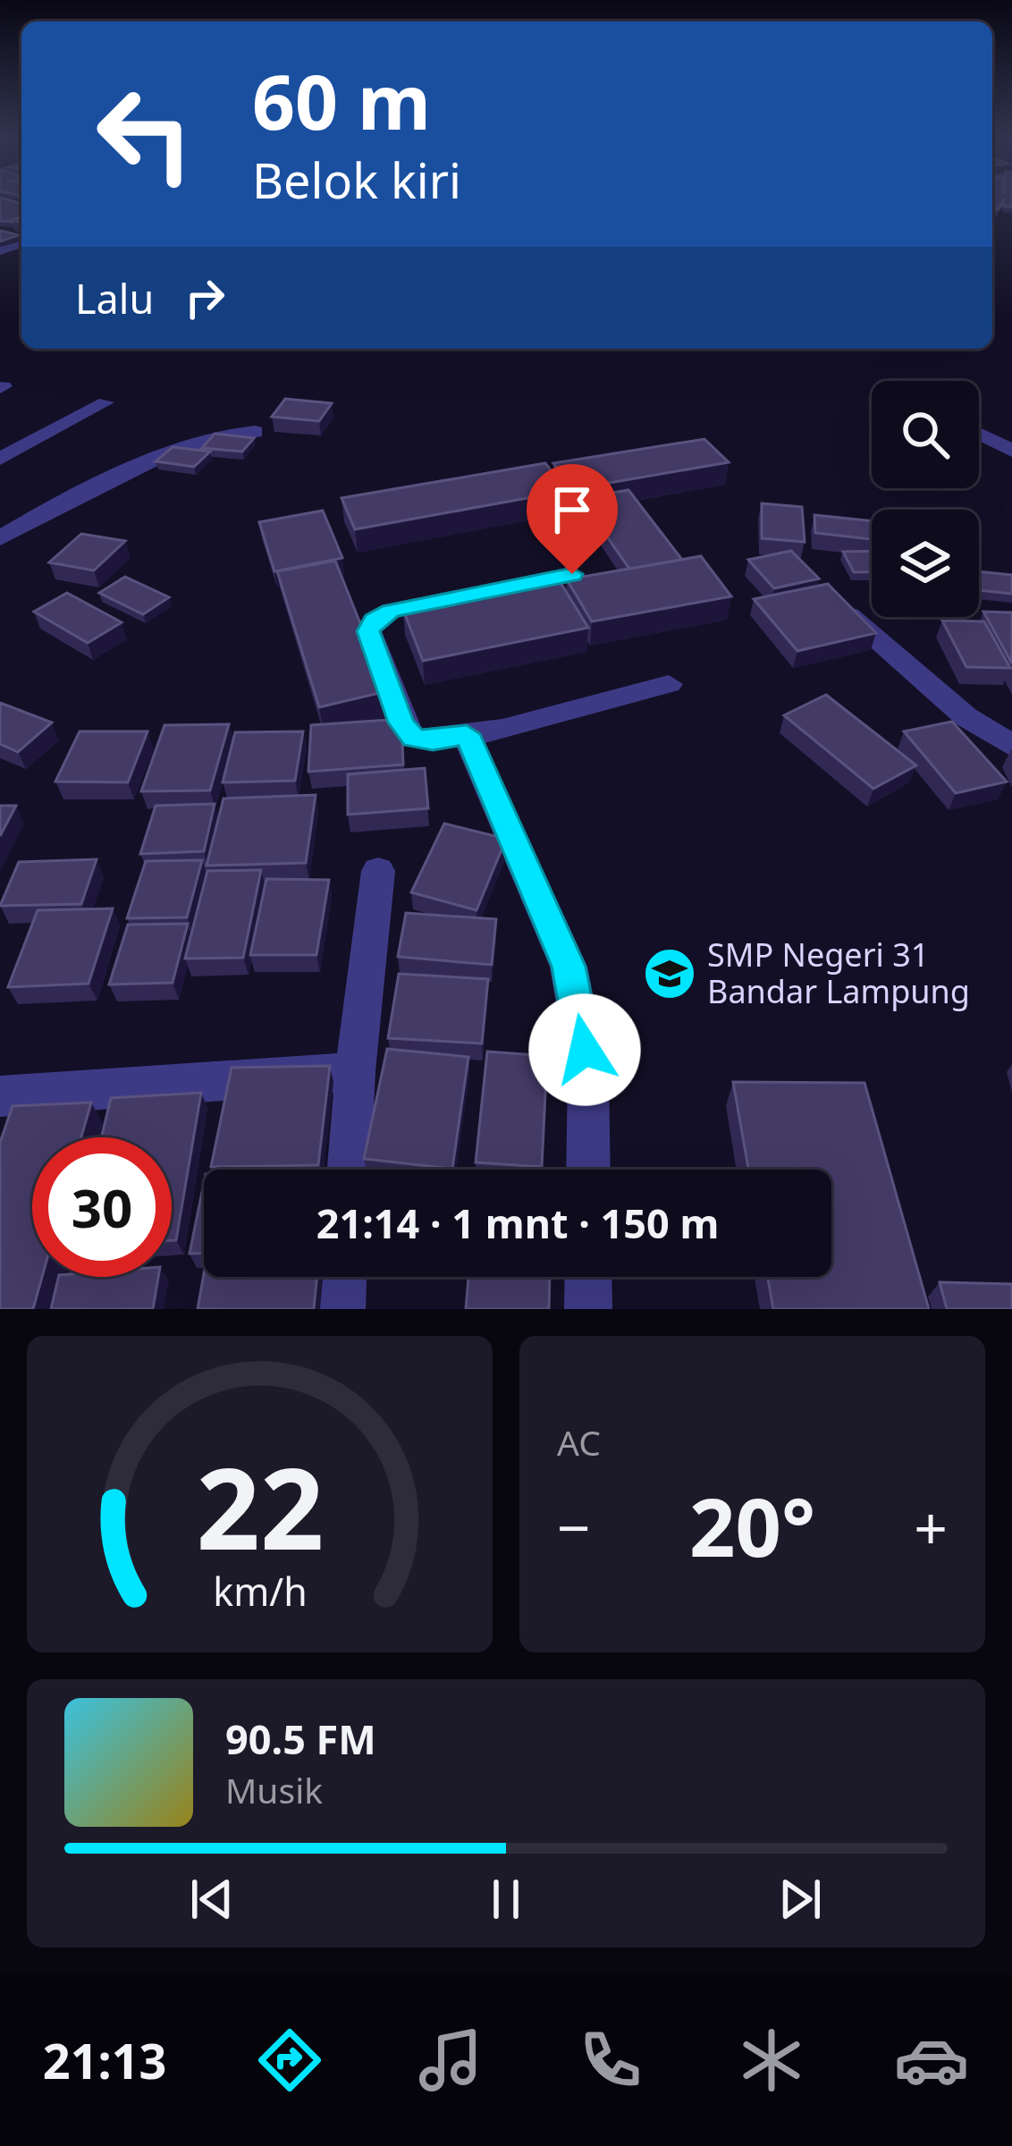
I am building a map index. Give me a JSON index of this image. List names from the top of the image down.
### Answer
{
  "places": {
    "school or university": ["SMP Negeri 31 Bandar Lampung"]
  },
  "page": {
    "turn": ["60 m", "Belok kiri"],
    "then": "Lalu",
    "limit": "30",
    "trip": "21:14 · 1 mnt · 150 m",
    "tile": "AC",
    "heat": ["−", "20°", "+"],
    "song": ["90.5 FM", "Musik"],
    "tabs": "21:13",
    "gauge": ["22", "km/h"]
  }
}
